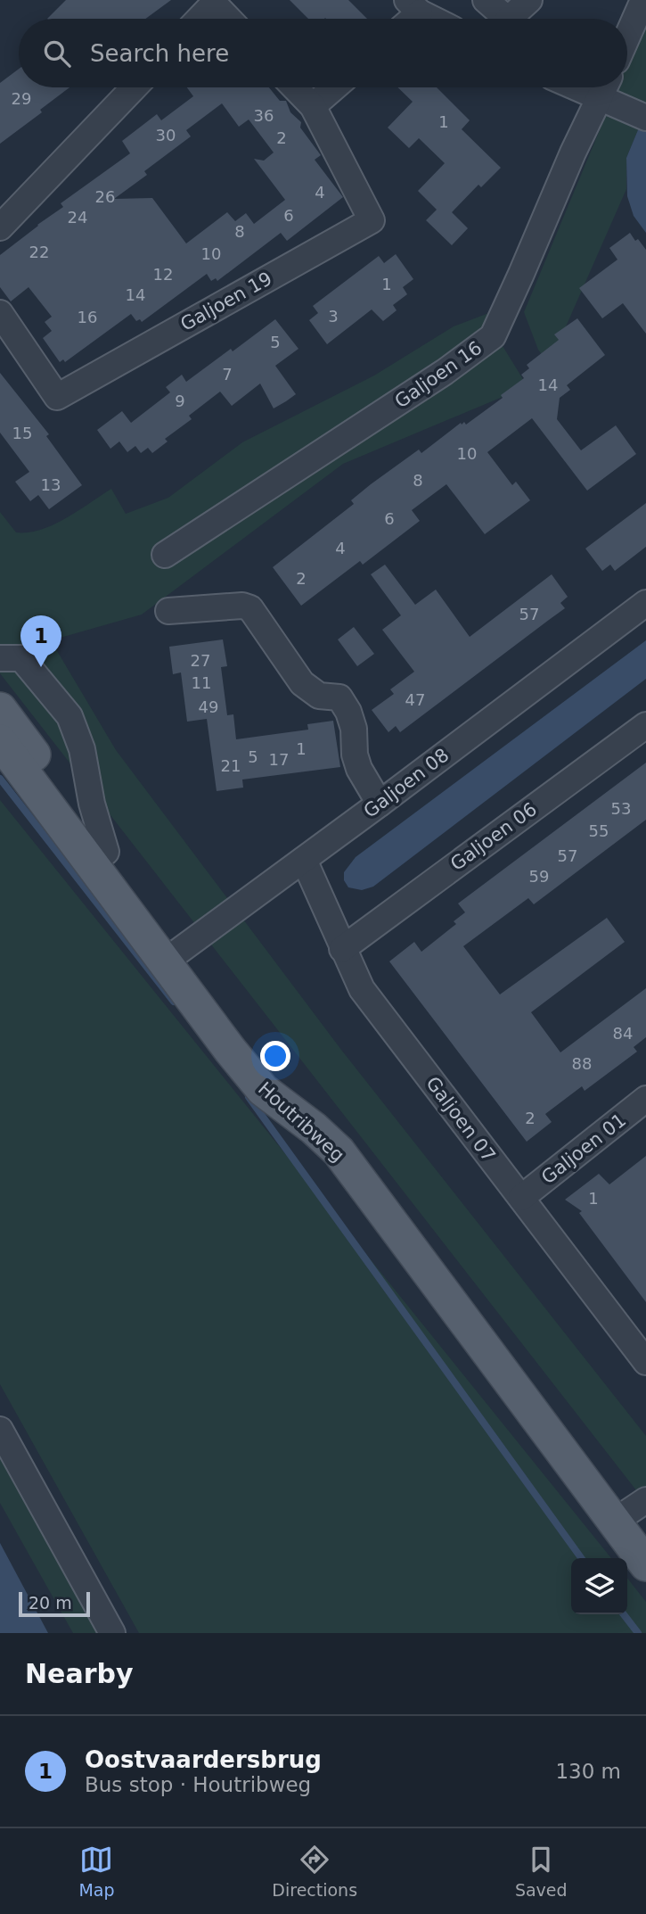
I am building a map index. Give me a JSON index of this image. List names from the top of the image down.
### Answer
{
  "streets": {
    "main road": ["Houtribweg"],
    "street": [
      "Galjoen 19",
      "Galjoen 16",
      "Galjoen 08",
      "Galjoen 06",
      "Galjoen 07",
      "Galjoen 01"
    ]
  },
  "crossings": [
    ["Galjoen 08", "Galjoen 07"],
    ["Galjoen 08", "Houtribweg"],
    ["Galjoen 06", "Galjoen 07"],
    ["Galjoen 07", "Galjoen 01"]
  ],
  "house_numbers": [
    "29",
    "36",
    "1",
    "30",
    "2",
    "4",
    "26",
    "6",
    "24",
    "8",
    "22",
    "10",
    "12",
    "1",
    "14",
    "3",
    "16",
    "5",
    "7",
    "14",
    "9",
    "15",
    "10",
    "8",
    "13",
    "6",
    "4",
    "2",
    "57",
    "27",
    "11",
    "47",
    "49",
    "1",
    "5",
    "17",
    "21",
    "53",
    "55",
    "57",
    "59",
    "84",
    "88",
    "2",
    "1"
  ],
  "scale_bar": "20 m",
  "page": {
    "search": "Search here",
    "pins": "1",
    "scale": "20 m",
    "heading": "Nearby",
    "list": [
      {
        "mark": "1",
        "name": "Oostvaardersbrug",
        "note": "Bus stop · Houtribweg",
        "value": "130 m"
      }
    ],
    "nav": ["Map", "Directions", "Saved"]
  }
}
